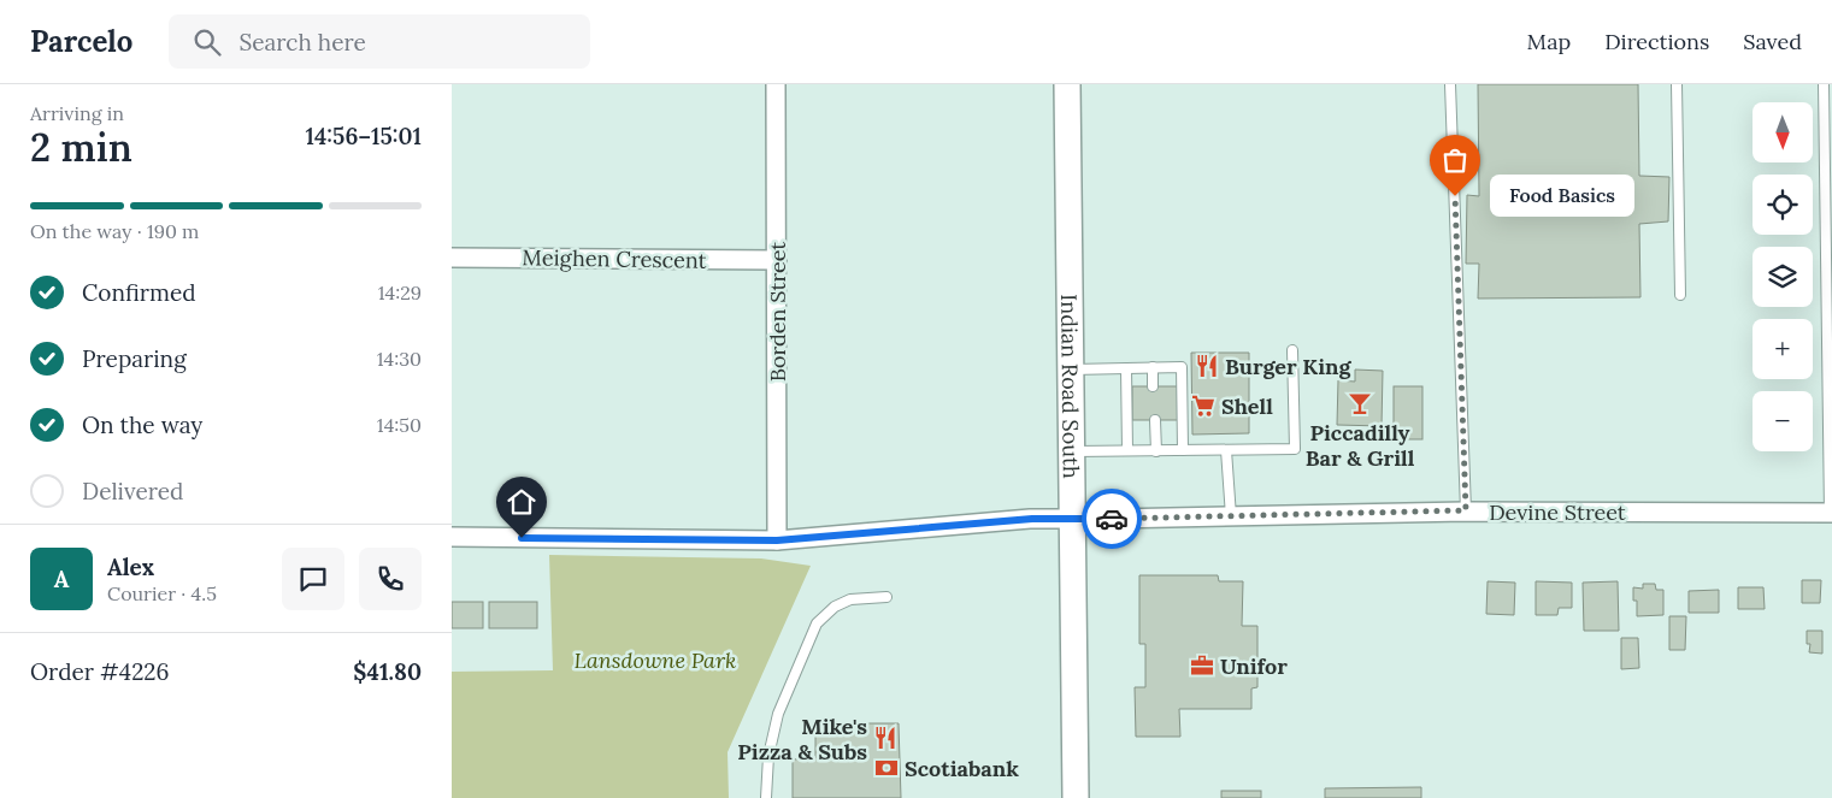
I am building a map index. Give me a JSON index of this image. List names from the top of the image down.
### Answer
{
  "streets": {
    "main road": ["Indian Road South"],
    "street": ["Meighen Crescent", "Borden Street", "Devine Street"]
  },
  "crossings": [
    ["Meighen Crescent", "Borden Street"],
    ["Borden Street", "Devine Street"],
    ["Indian Road South", "Devine Street"]
  ],
  "parks": ["Lansdowne Park"],
  "places": {
    "other": ["Food Basics"],
    "restaurant": ["Burger King", "Mike's Pizza & Subs"],
    "bar": ["Piccadilly Bar & Grill"],
    "supermarket": ["Shell"],
    "office": ["Unifor"],
    "bank": ["Scotiabank"]
  },
  "north": "bottom",
  "page": {
    "header": "Parcelo",
    "search": "Search here",
    "nav": ["Map", "Directions", "Saved"],
    "heading": ["2 min", "Arriving in", "14:56–15:01"],
    "panel": [
      "Alex",
      "Courier · 4.5",
      "Order #4226",
      "$41.80"
    ],
    "map_buttons": ["+", "−"],
    "bubble": "Food Basics",
    "bar": "On the way · 190 m",
    "list": [
      ["Confirmed", "14:29"],
      ["Preparing", "14:30"],
      ["On the way", "14:50"],
      "Delivered"
    ],
    "round": "A"
  }
}
